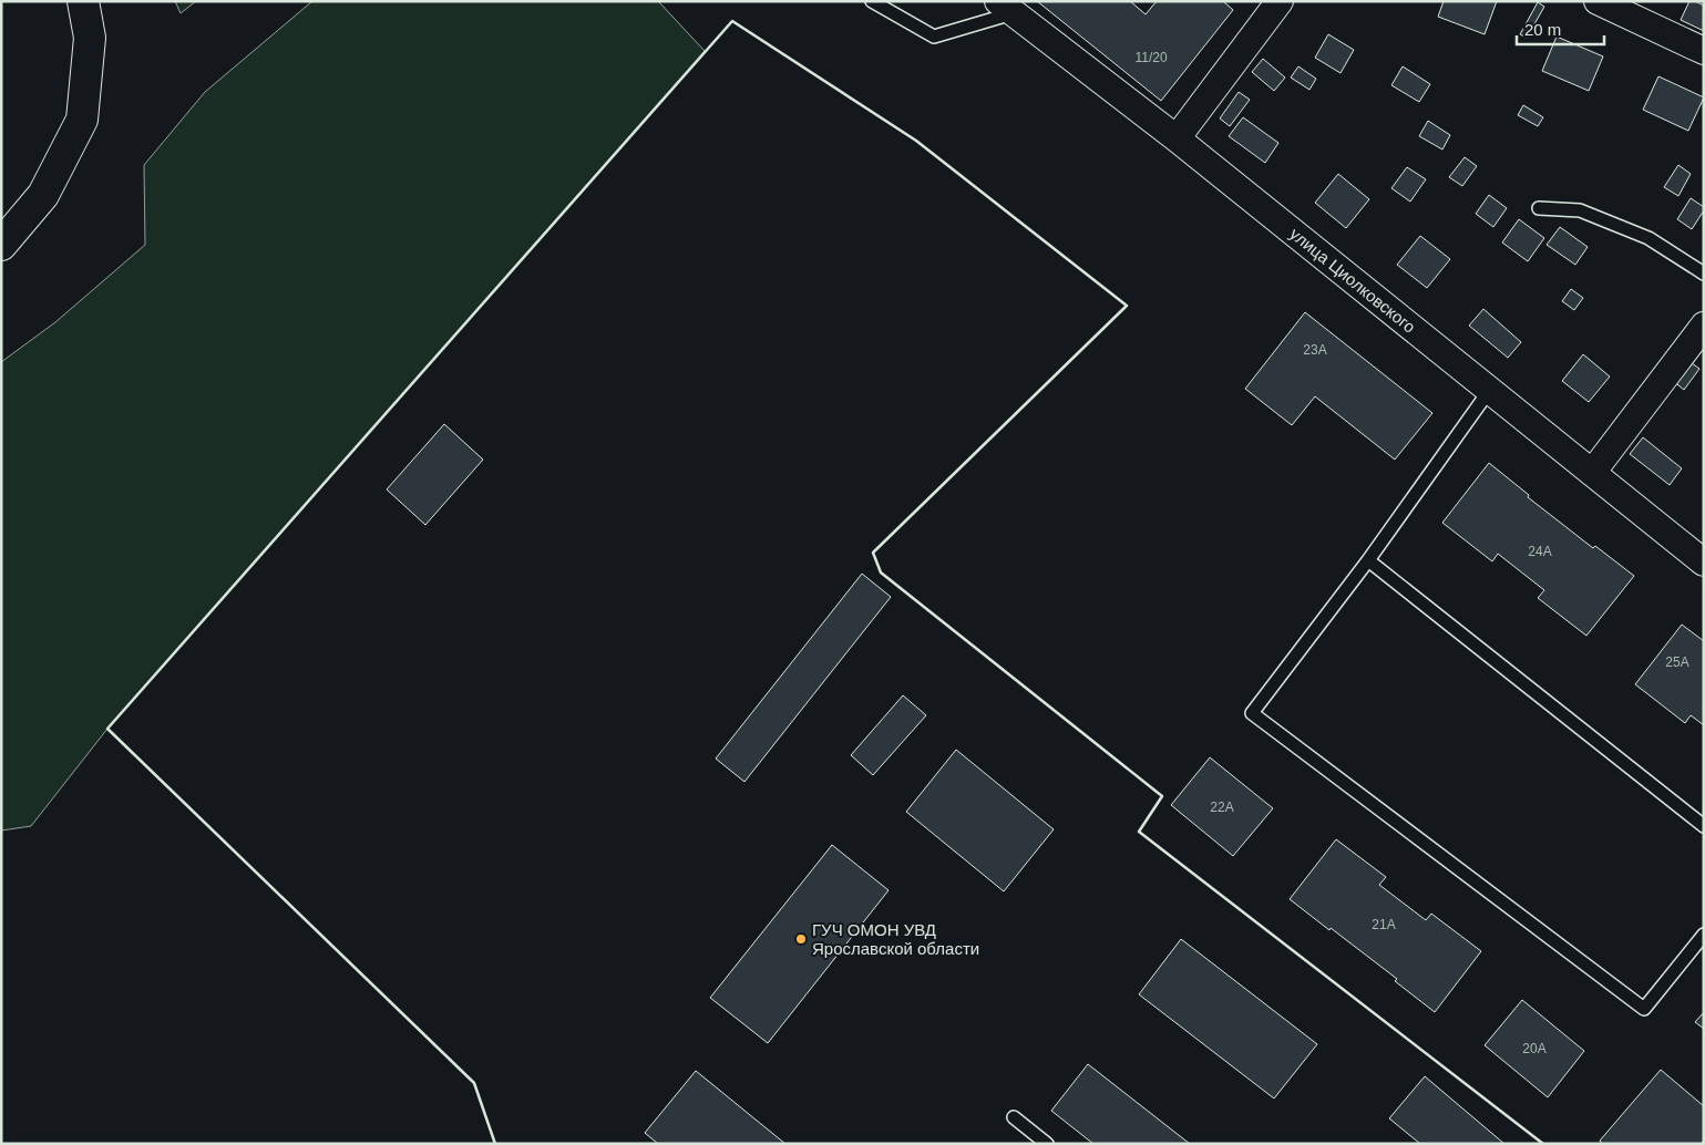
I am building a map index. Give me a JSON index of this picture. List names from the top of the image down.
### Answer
{
  "streets": {
    "street": ["улица Циолковского"]
  },
  "places": ["ГУЧ ОМОН УВД Ярославской области"],
  "house_numbers": [
    "11/20",
    "23А",
    "24А",
    "25А",
    "22А",
    "21А",
    "20А"
  ],
  "scale_bar": "20 m"
}
